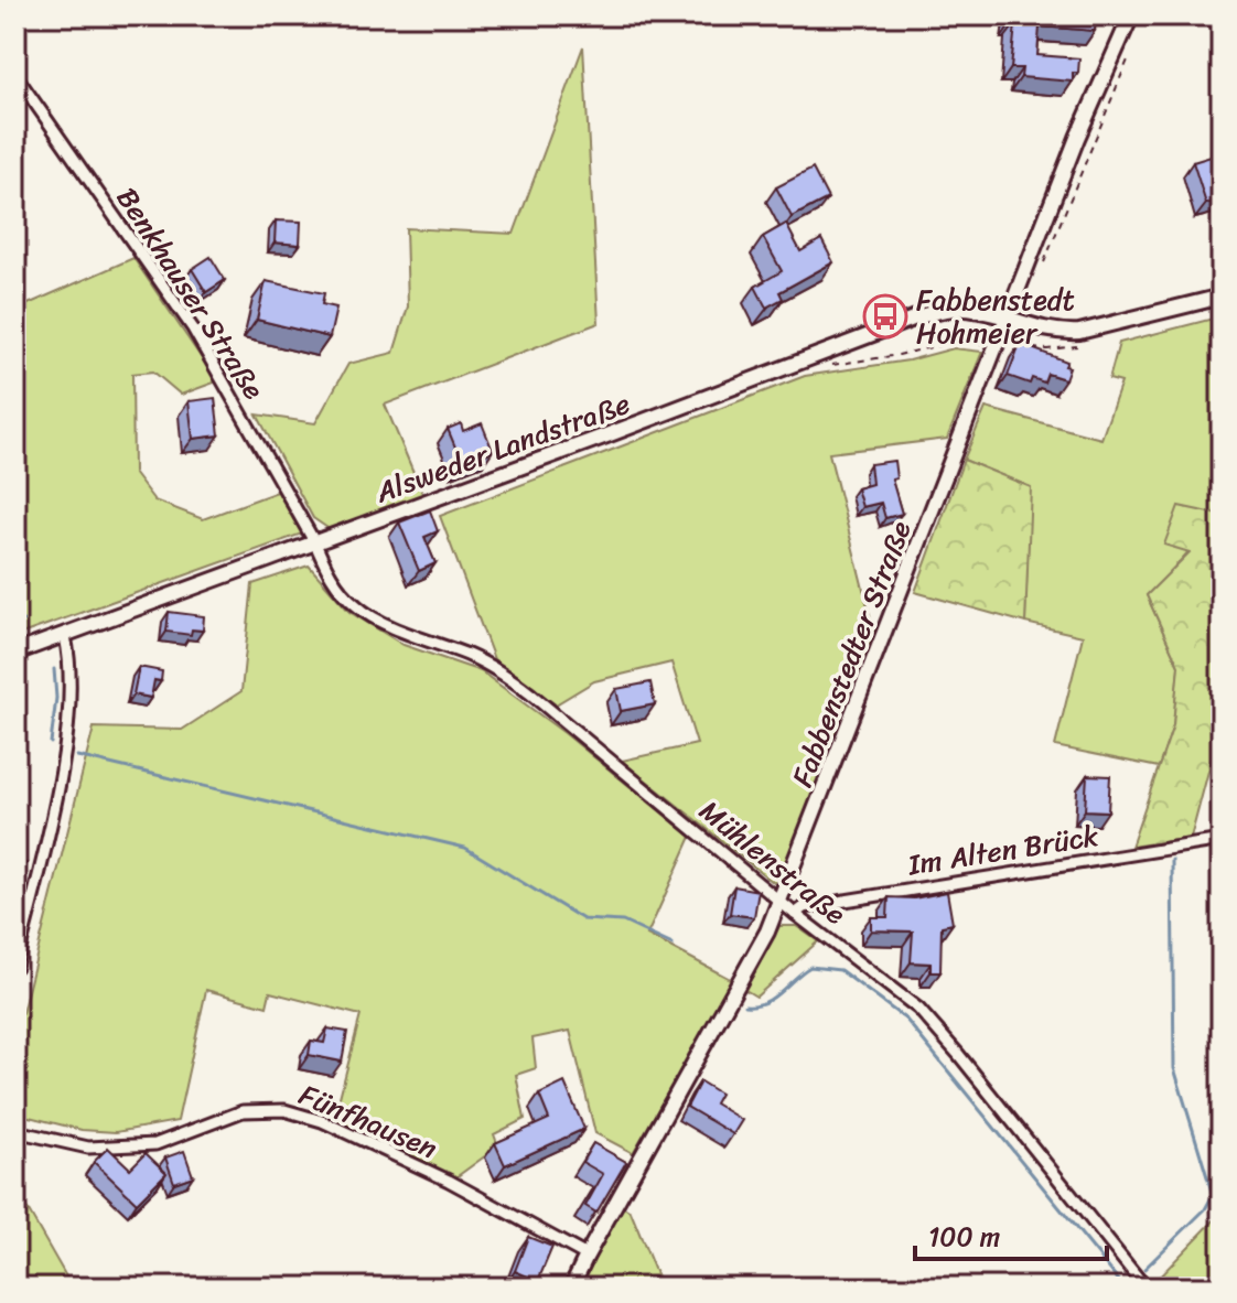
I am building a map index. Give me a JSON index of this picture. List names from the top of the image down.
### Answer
{
  "streets": {
    "street": [
      "Benkhauser Straße",
      "Alsweder Landstraße",
      "Fabbenstedter Straße",
      "Im Alten Brück",
      "Mühlenstraße",
      "Fünfhausen"
    ]
  },
  "crossings": [
    ["Benkhauser Straße", "Alsweder Landstraße"],
    ["Benkhauser Straße", "Mühlenstraße"],
    ["Alsweder Landstraße", "Fabbenstedter Straße"],
    ["Alsweder Landstraße", "Mühlenstraße"],
    ["Fabbenstedter Straße", "Mühlenstraße"],
    ["Fabbenstedter Straße", "Fünfhausen"],
    ["Im Alten Brück", "Mühlenstraße"]
  ],
  "places": {
    "bus stop": ["Fabbenstedt Hohmeier"]
  },
  "scale_bar": "100 m"
}
